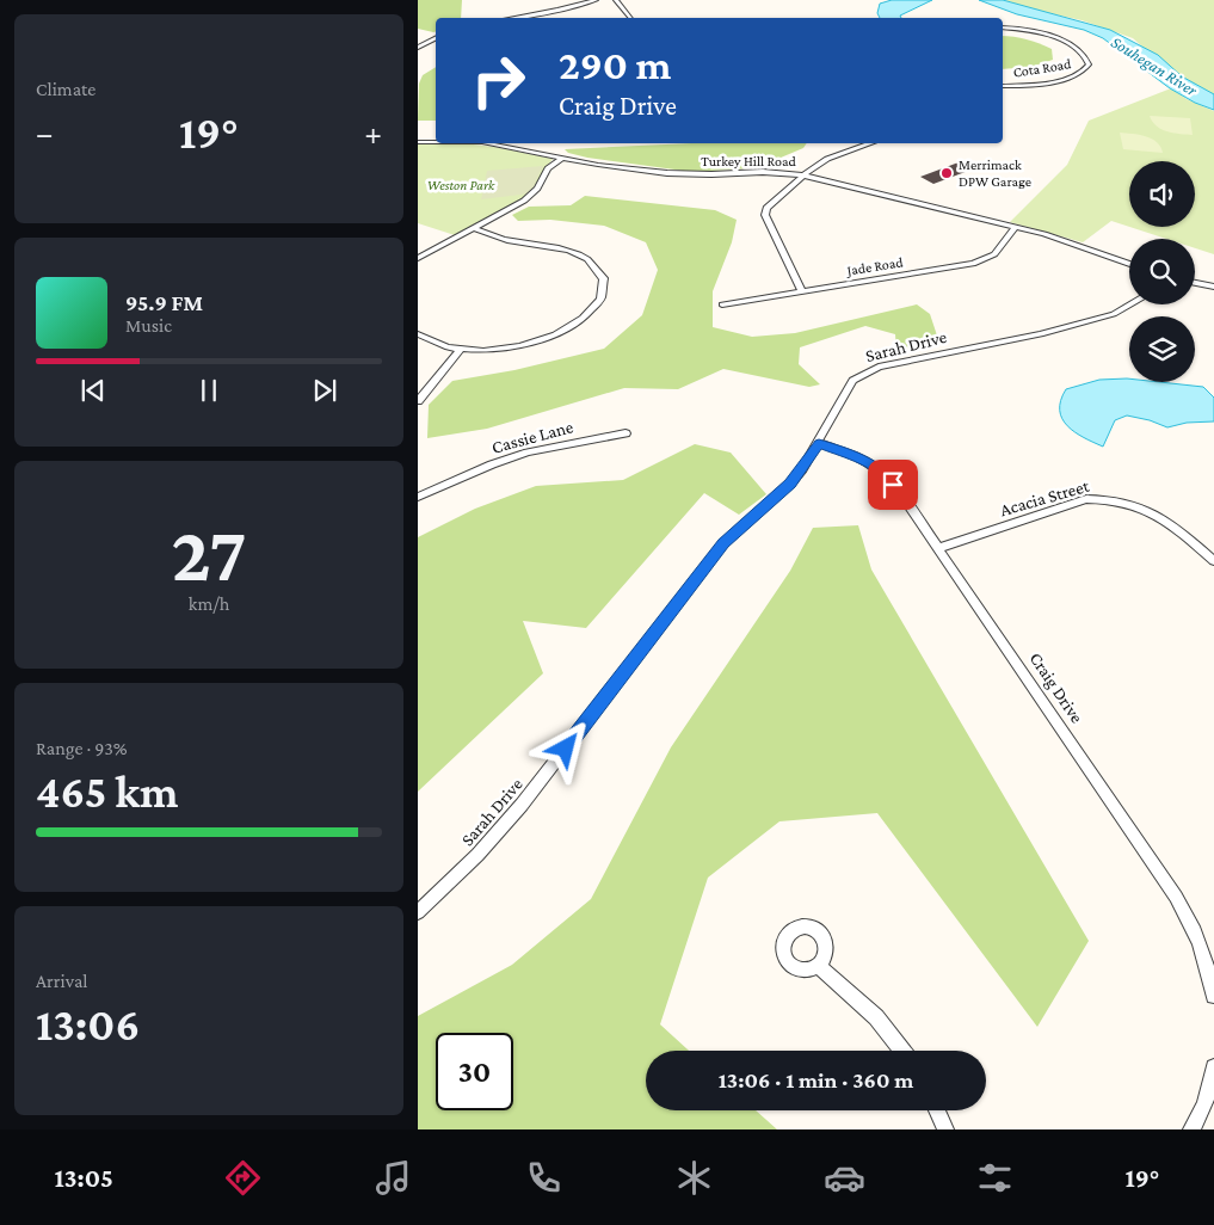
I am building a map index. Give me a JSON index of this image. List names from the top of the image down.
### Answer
{
  "streets": {
    "street": [
      "Cota Road",
      "Turkey Hill Road",
      "Jade Road",
      "Sarah Drive",
      "Cassie Lane",
      "Acacia Street",
      "Craig Drive"
    ]
  },
  "crossings": [
    ["Turkey Hill Road", "Jade Road"],
    ["Sarah Drive", "Craig Drive"],
    ["Acacia Street", "Craig Drive"]
  ],
  "water": ["Souhegan River"],
  "parks": ["Weston Park"],
  "places": ["Merrimack DPW Garage"],
  "page": {
    "tile": [
      "Climate",
      ["27", "km/h"],
      ["Range · 93%", "465 km"],
      ["Arrival", "13:06"]
    ],
    "turn": ["290 m", "Craig Drive"],
    "heat": ["−", "19°", "+"],
    "song": ["95.9 FM", "Music"],
    "limit": "30",
    "trip": "13:06 · 1 min · 360 m",
    "tabs": ["13:05", "19°"]
  }
}
